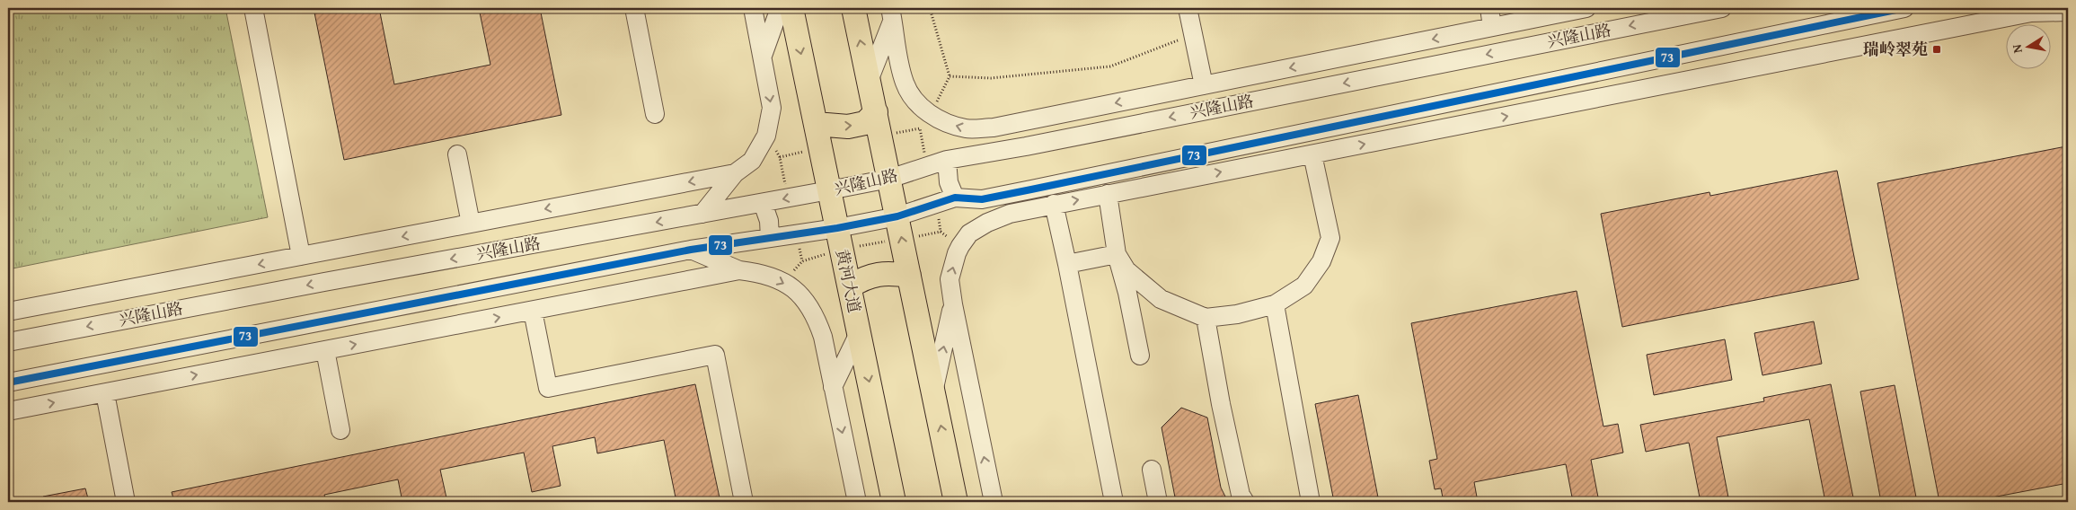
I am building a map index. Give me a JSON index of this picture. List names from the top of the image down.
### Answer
{
  "streets": {
    "main road": ["黄河大道"],
    "street": ["兴隆山路"]
  },
  "crossings": [
    ["兴隆山路", "黄河大道"]
  ],
  "places": {
    "transit": ["瑞岭翠苑"]
  },
  "lines": ["transit line 73"],
  "north": "left"
}
